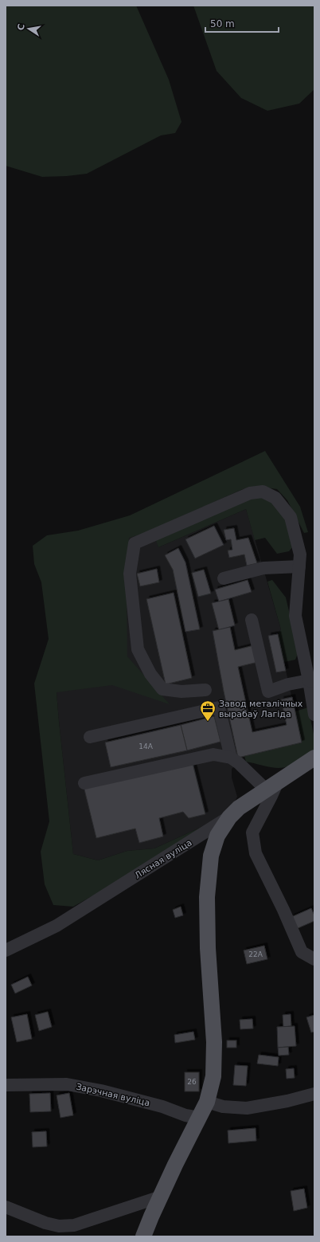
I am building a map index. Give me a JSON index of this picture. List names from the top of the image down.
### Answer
{
  "streets": {
    "main road": ["Лясная вуліца"],
    "street": ["Зарэчная вуліца"]
  },
  "places": {
    "office": ["Завод металічных вырабаў Лагіда"]
  },
  "house_numbers": ["14А", "22А", "26"],
  "scale_bar": "50 m",
  "north": "left"
}
